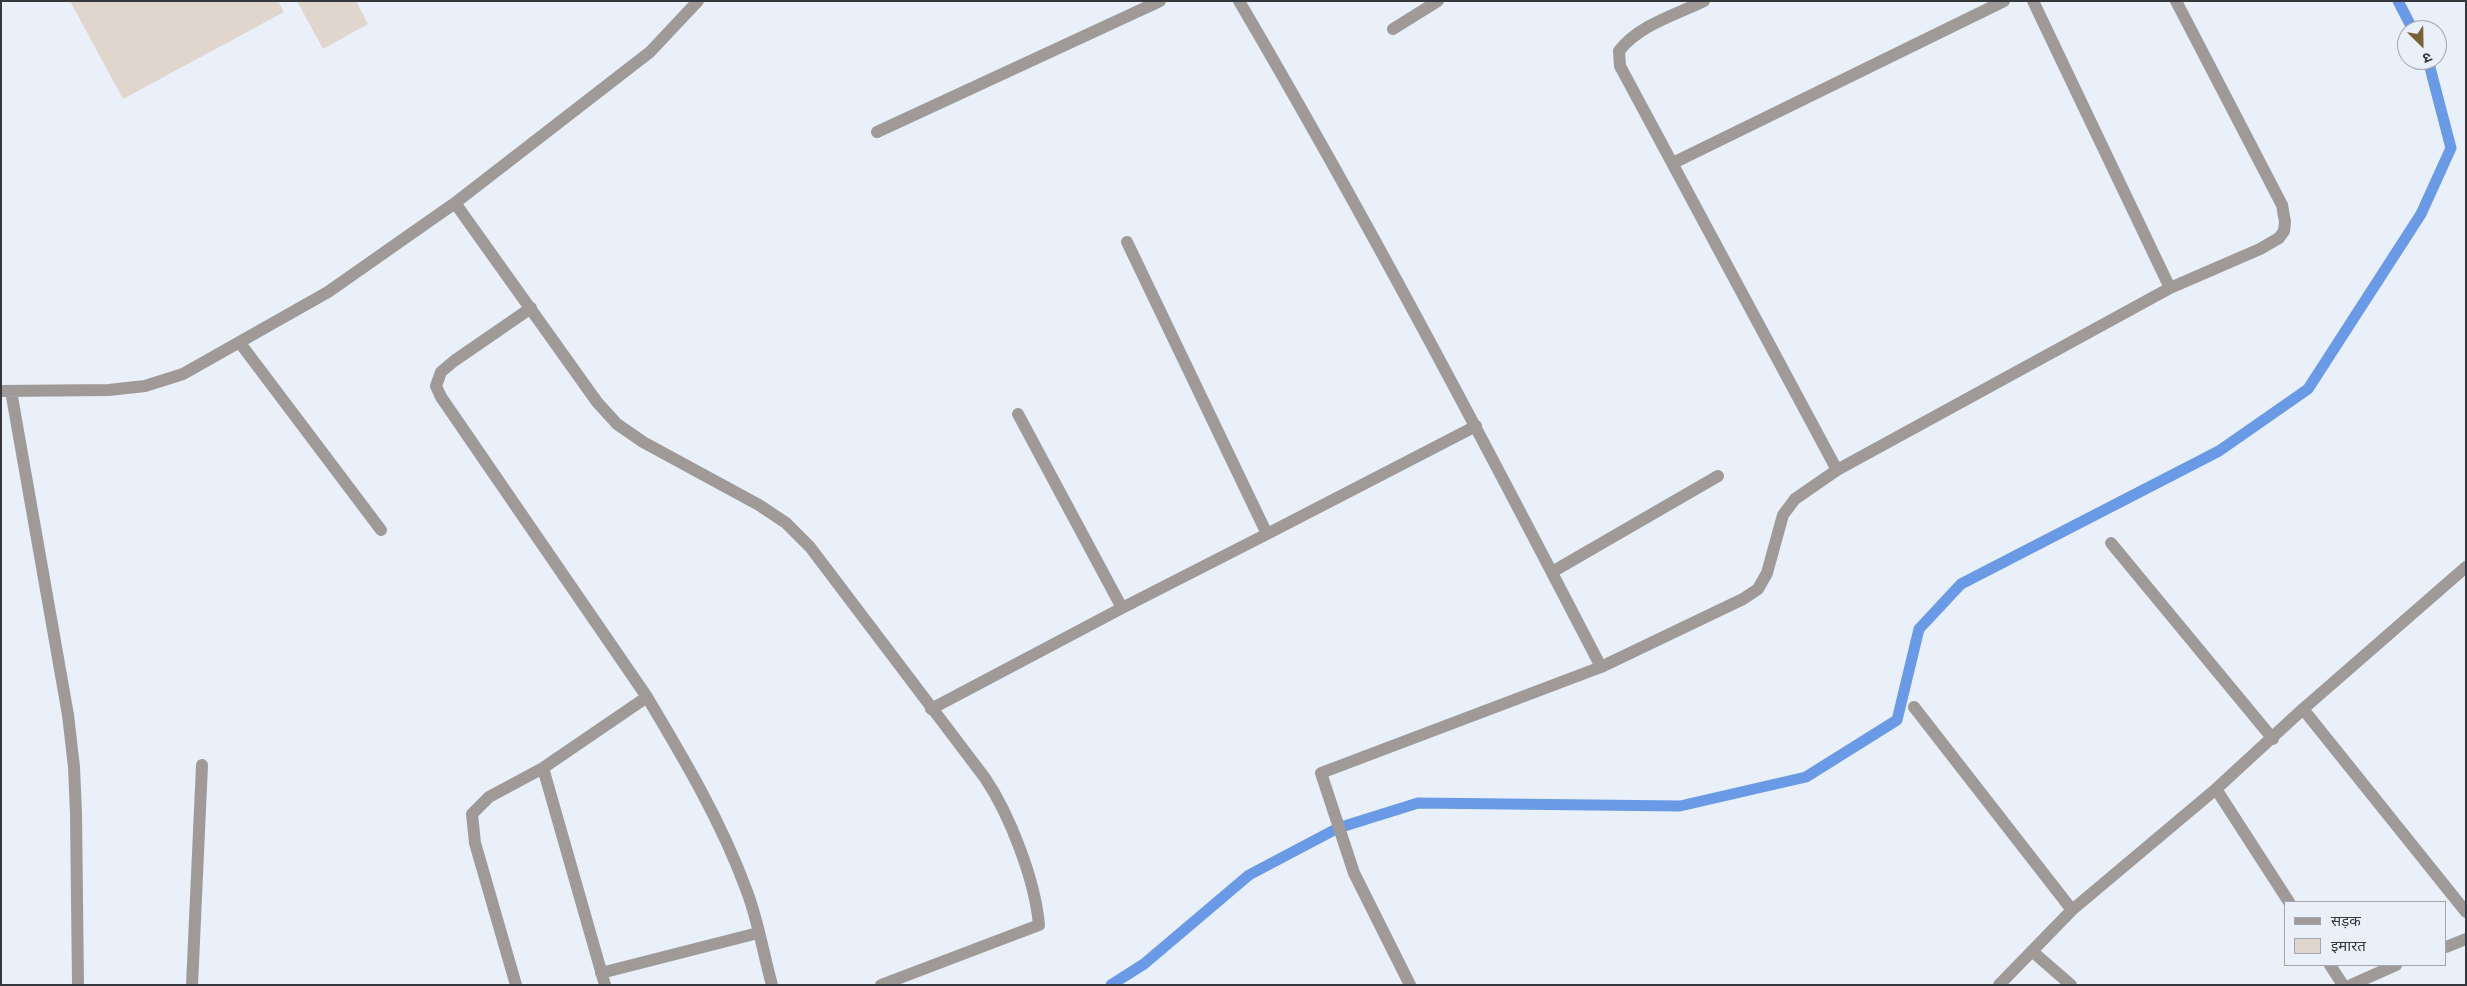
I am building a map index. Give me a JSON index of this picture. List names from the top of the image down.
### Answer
{
  "legend": ["सड़क", "इमारत"],
  "north": "bottom right"
}
